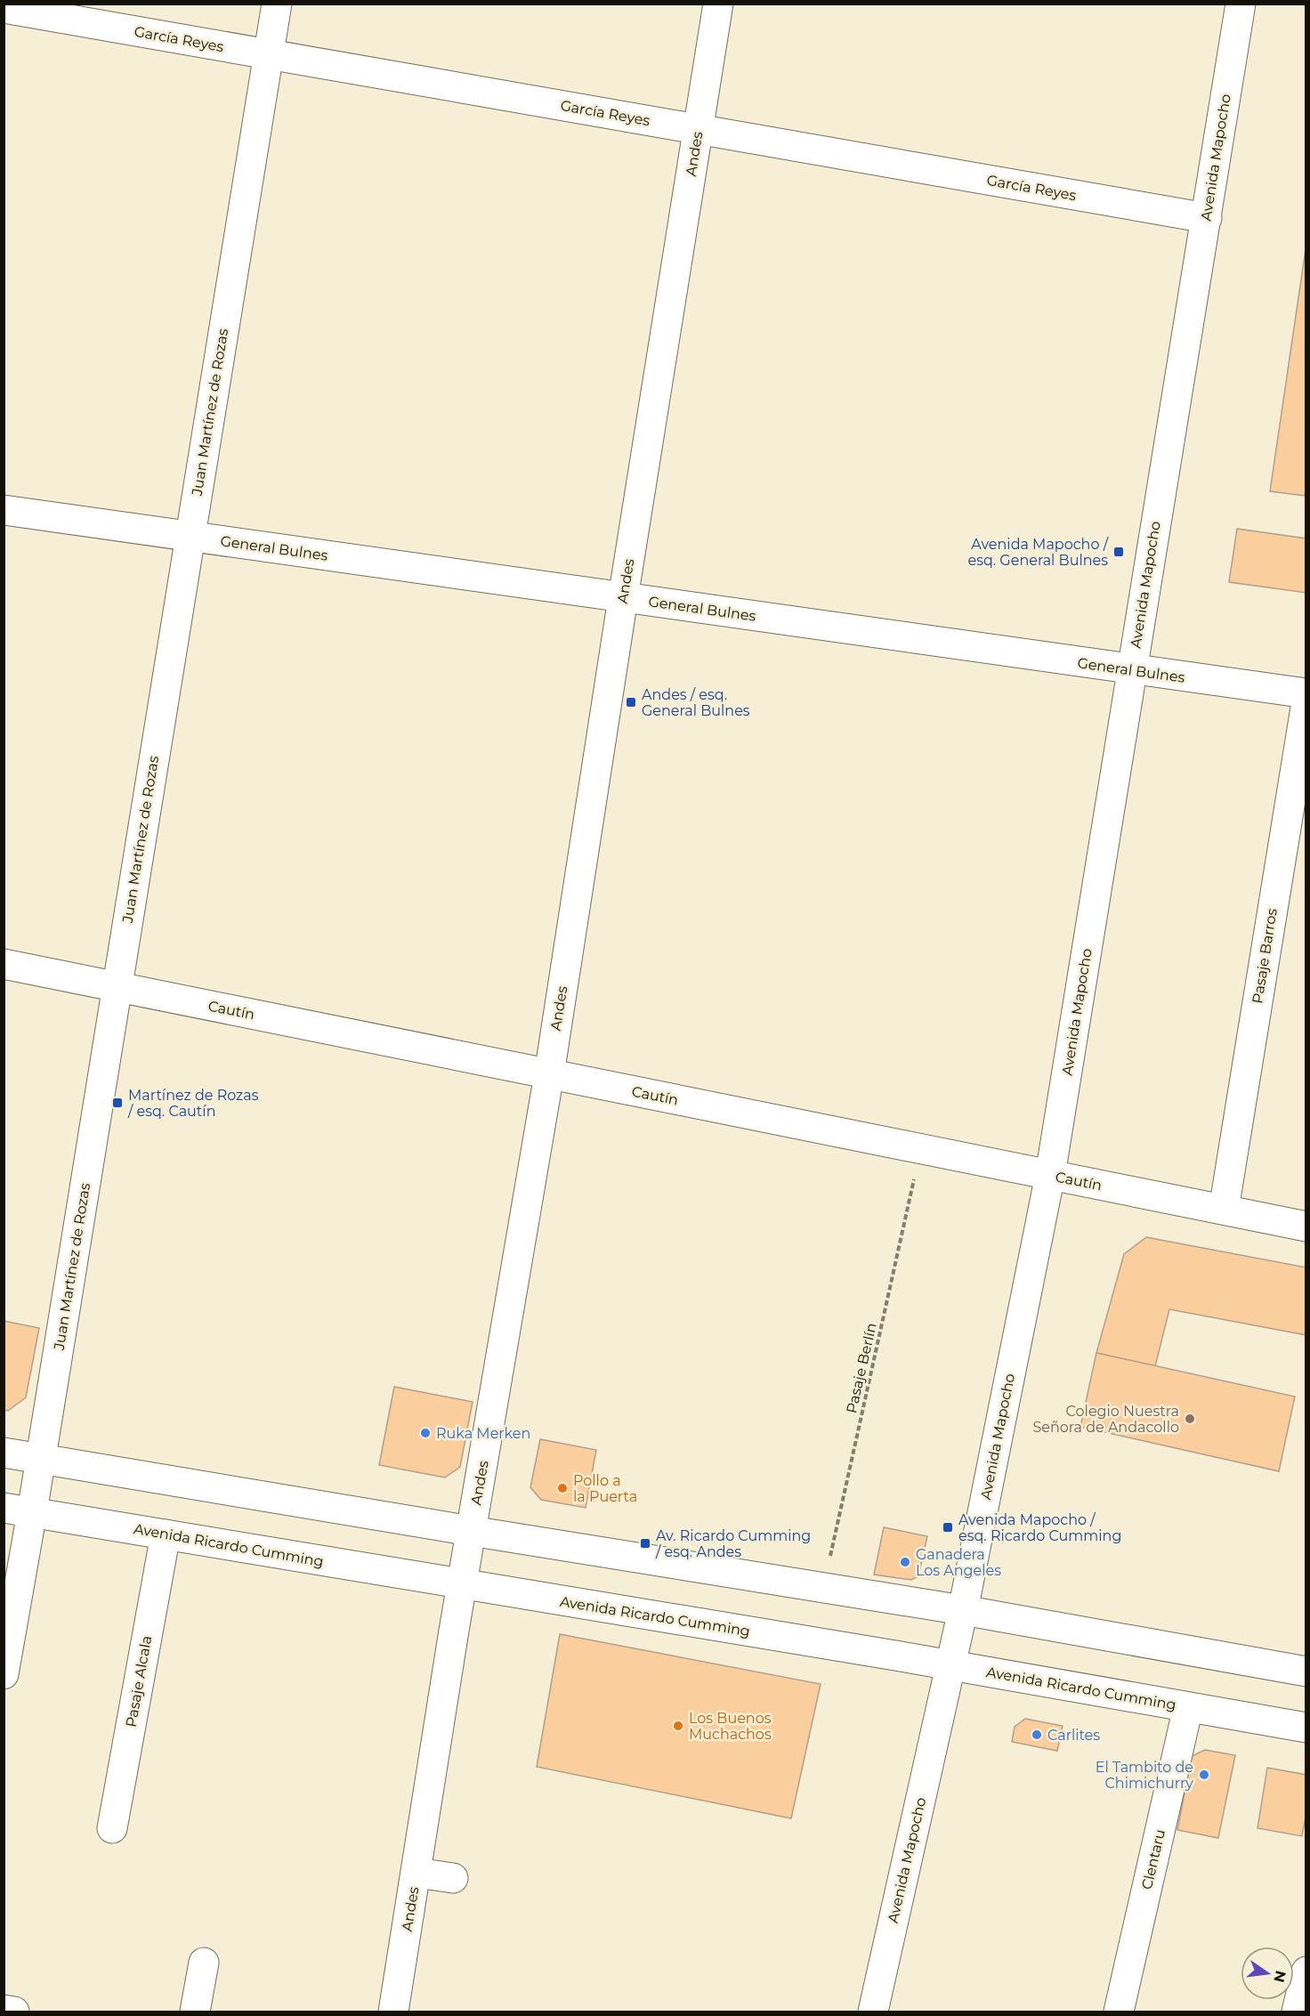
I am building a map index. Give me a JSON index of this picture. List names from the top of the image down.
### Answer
{
  "streets": {
    "street": [
      "García Reyes",
      "Andes",
      "Avenida Mapocho",
      "Juan Martínez de Rozas",
      "General Bulnes",
      "Pasaje Barros",
      "Cautín",
      "Avenida Ricardo Cumming",
      "Pasaje Alcala",
      "Clentaru"
    ],
    "path": ["Pasaje Berlín"]
  },
  "crossings": [
    ["García Reyes", "Andes"],
    ["García Reyes", "Avenida Mapocho"],
    ["García Reyes", "Juan Martínez de Rozas"],
    ["Andes", "General Bulnes"],
    ["Andes", "Cautín"],
    ["Andes", "Avenida Ricardo Cumming"],
    ["Avenida Mapocho", "General Bulnes"],
    ["Avenida Mapocho", "Cautín"],
    ["Avenida Mapocho", "Avenida Ricardo Cumming"],
    ["Juan Martínez de Rozas", "General Bulnes"],
    ["Juan Martínez de Rozas", "Cautín"],
    ["Juan Martínez de Rozas", "Avenida Ricardo Cumming"],
    ["Pasaje Barros", "Cautín"],
    ["Avenida Ricardo Cumming", "Pasaje Alcala"],
    ["Avenida Ricardo Cumming", "Clentaru"]
  ],
  "places": {
    "transit": [
      "Avenida Mapocho / esq. General Bulnes",
      "Andes / esq. General Bulnes",
      "Martínez de Rozas / esq. Cautín",
      "Avenida Mapocho / esq. Ricardo Cumming",
      "Av. Ricardo Cumming / esq. Andes"
    ],
    "other": [
      "Colegio Nuestra Señora de Andacollo",
      "Ruka Merken",
      "Pollo a la Puerta",
      "Ganadera Los Angeles",
      "Los Buenos Muchachos",
      "Carlites",
      "El Tambito de Chimichurry"
    ]
  },
  "north": "right"
}
